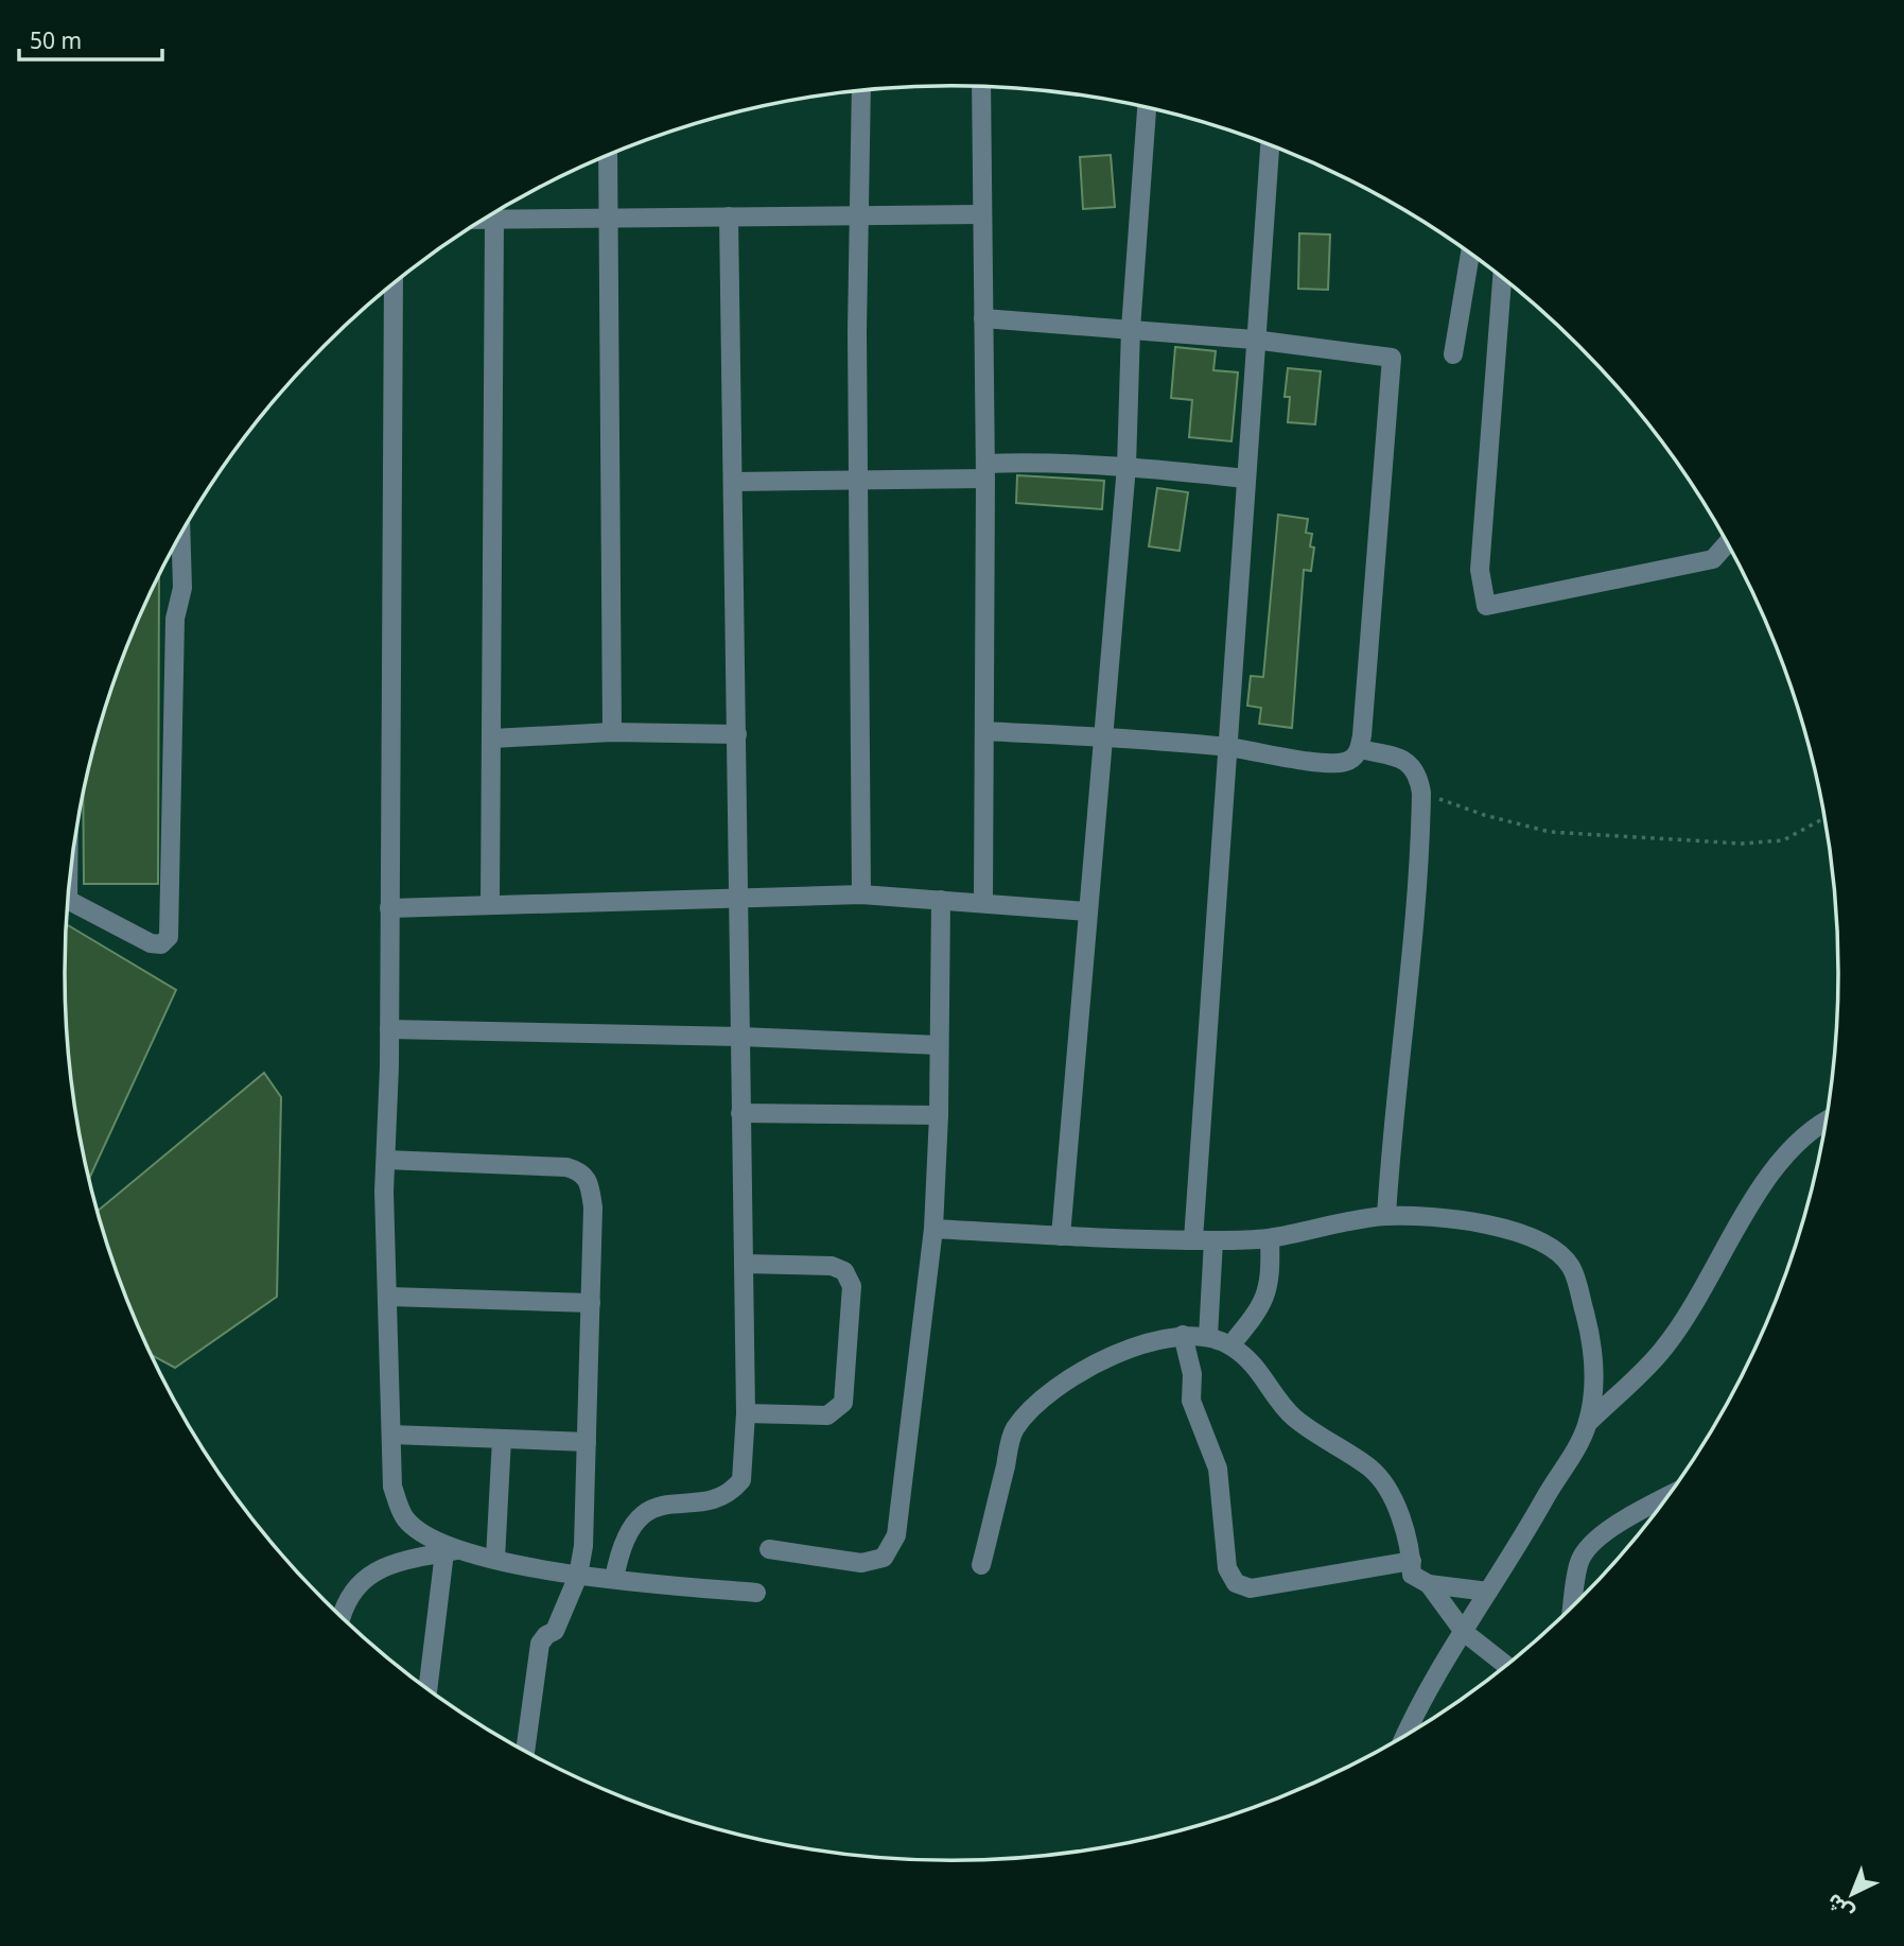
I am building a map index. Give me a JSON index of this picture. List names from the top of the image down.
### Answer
{
  "scale_bar": "50 m",
  "north": "bottom left"
}
